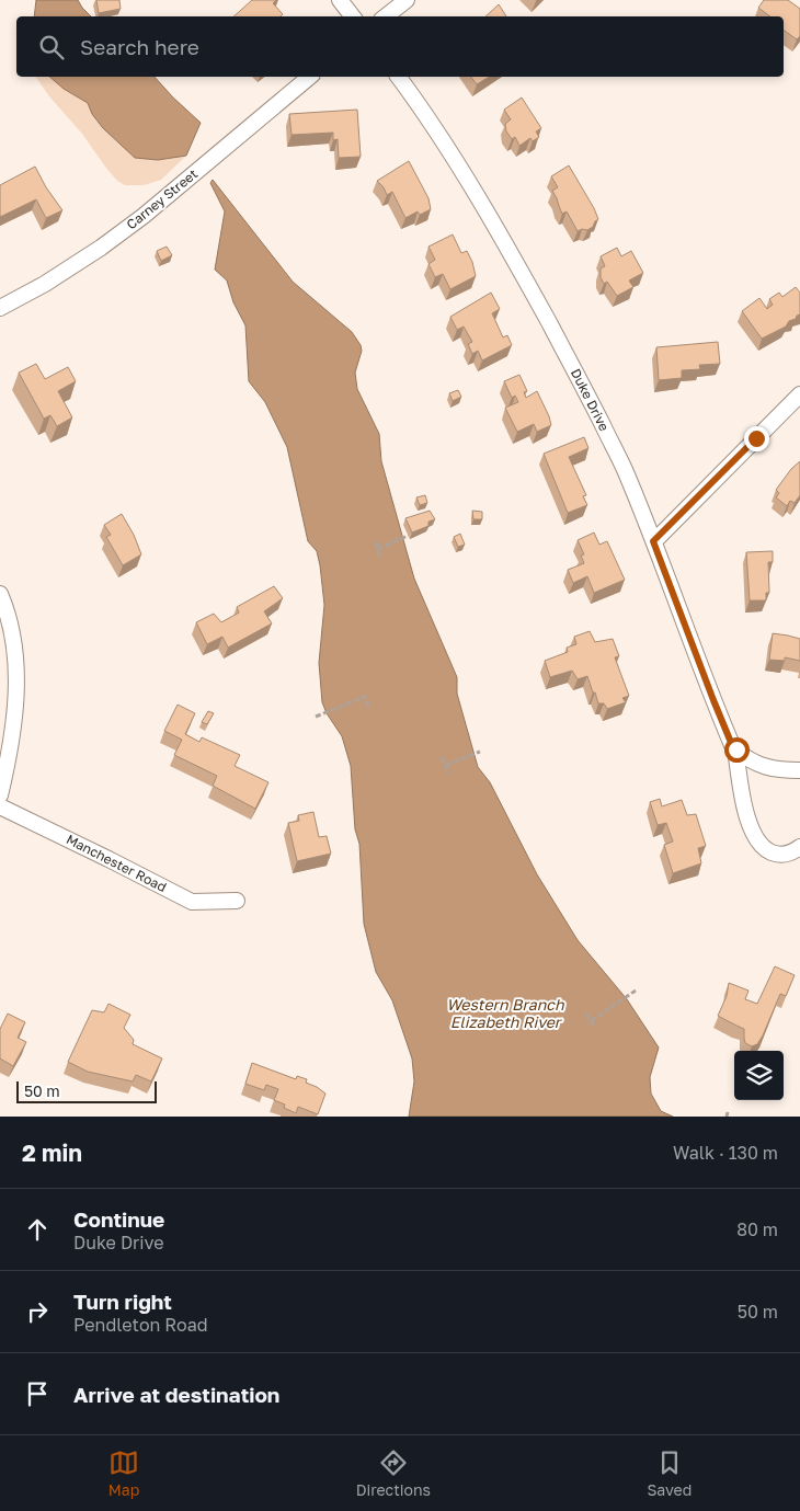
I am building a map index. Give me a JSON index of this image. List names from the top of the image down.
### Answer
{
  "streets": {
    "street": ["Carney Street", "Duke Drive", "Manchester Road"]
  },
  "water": ["Western Branch Elizabeth River"],
  "scale_bar": "50 m",
  "page": {
    "search": "Search here",
    "scale": "50 m",
    "heading": ["2 min", "Walk · 130 m"],
    "list": [
      ["Continue", "Duke Drive", "80 m"],
      ["Turn right", "Pendleton Road", "50 m"],
      "Arrive at destination"
    ],
    "nav": ["Map", "Directions", "Saved"]
  }
}
